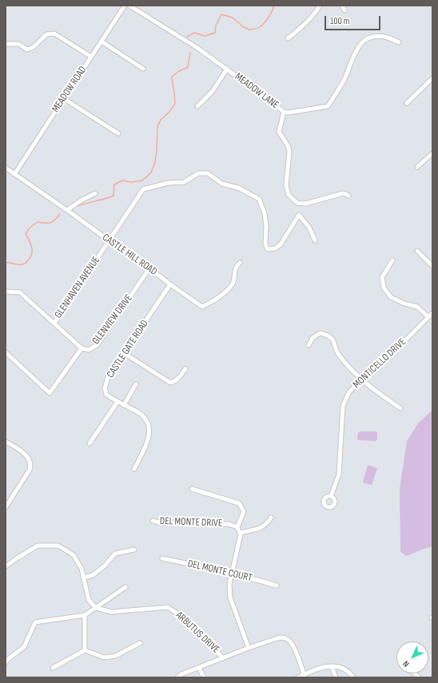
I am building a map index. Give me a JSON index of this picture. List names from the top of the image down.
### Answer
{
  "streets": {
    "street": [
      "MEADOW ROAD",
      "MEADOW LANE",
      "CASTLE HILL ROAD",
      "GLENHAVEN AVENUE",
      "GLENVIEW DRIVE",
      "CASTLE GATE ROAD",
      "MONTICELLO DRIVE",
      "DEL MONTE DRIVE",
      "DEL MONTE COURT",
      "ARBUTUS DRIVE"
    ]
  },
  "crossings": [
    ["MEADOW ROAD", "CASTLE HILL ROAD"],
    ["CASTLE HILL ROAD", "GLENHAVEN AVENUE"],
    ["CASTLE HILL ROAD", "GLENVIEW DRIVE"],
    ["CASTLE HILL ROAD", "CASTLE GATE ROAD"]
  ],
  "scale_bar": "100 m",
  "north": "bottom left"
}
